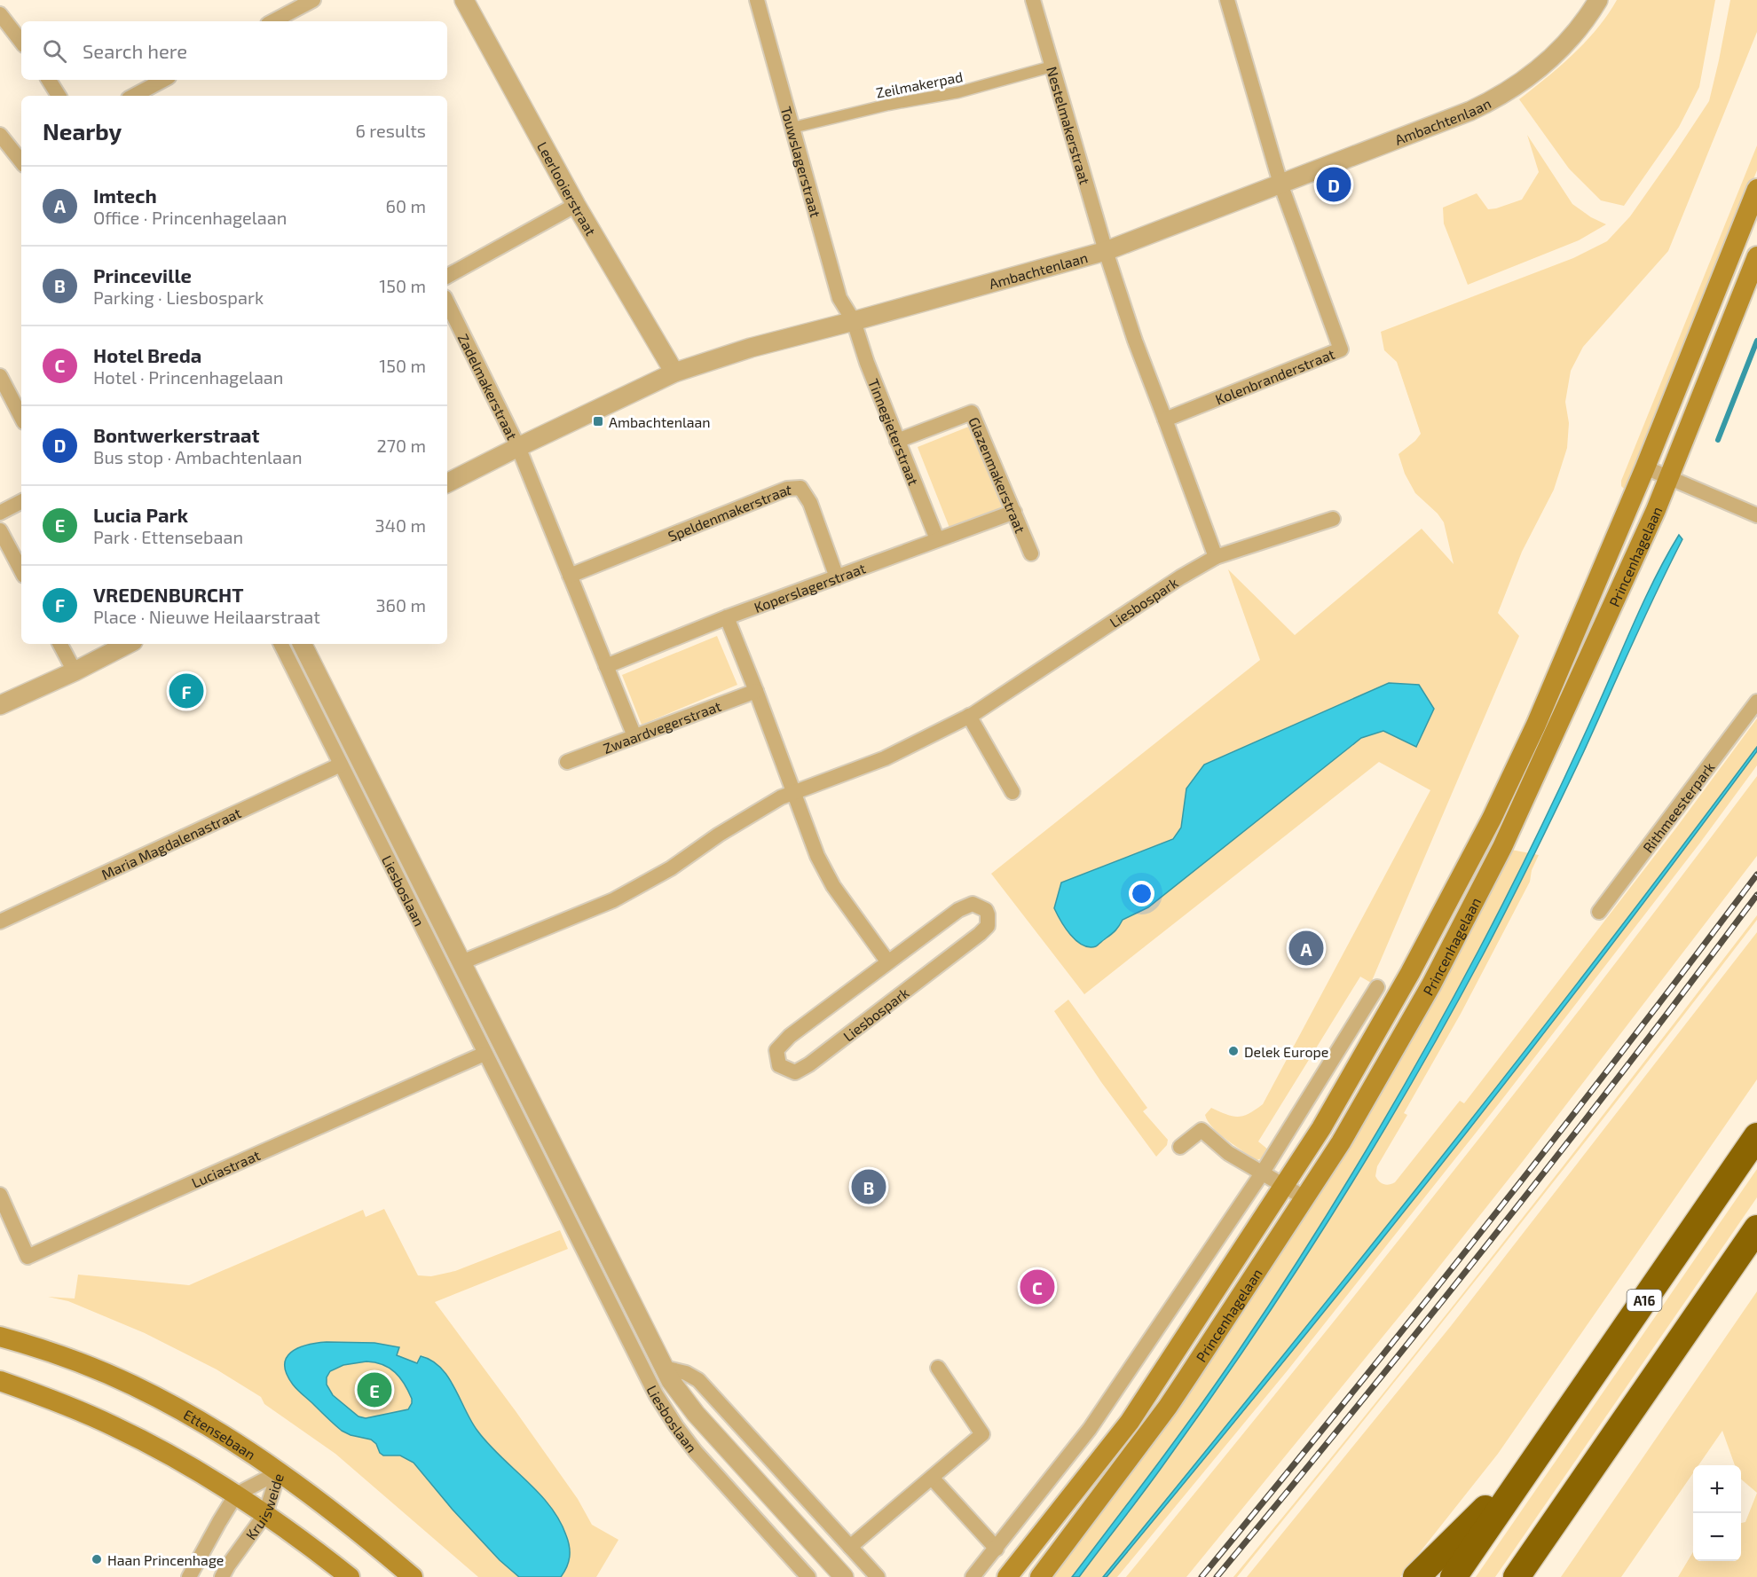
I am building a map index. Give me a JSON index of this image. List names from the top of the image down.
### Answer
{
  "streets": {
    "highway": ["A16"],
    "main road": ["Princenhagelaan", "Ettensebaan"],
    "street": [
      "Zeilmakerpad",
      "Ambachtenlaan",
      "Nestelmakerstraat",
      "Touwslagerstraat",
      "Leerlooierstraat",
      "Kolenbranderstraat",
      "Zadelmakerstraat",
      "Tinnegieterstraat",
      "Glazenmakerstraat",
      "Speldenmakerstraat",
      "Koperslagerstraat",
      "Liesbospark",
      "Zwaardvegerstraat",
      "Rithmeesterpark",
      "Maria Magdalenastraat",
      "Liesboslaan",
      "Luciastraat",
      "Kruisweide"
    ]
  },
  "crossings": [
    ["Zeilmakerpad", "Nestelmakerstraat"],
    ["Zeilmakerpad", "Touwslagerstraat"],
    ["Ambachtenlaan", "Nestelmakerstraat"],
    ["Ambachtenlaan", "Touwslagerstraat"],
    ["Ambachtenlaan", "Leerlooierstraat"],
    ["Ambachtenlaan", "Kolenbranderstraat"],
    ["Ambachtenlaan", "Zadelmakerstraat"],
    ["Ambachtenlaan", "Tinnegieterstraat"],
    ["Touwslagerstraat", "Tinnegieterstraat"],
    ["Tinnegieterstraat", "Glazenmakerstraat"],
    ["Tinnegieterstraat", "Koperslagerstraat"],
    ["Glazenmakerstraat", "Koperslagerstraat"],
    ["Speldenmakerstraat", "Koperslagerstraat"],
    ["Liesbospark", "Liesboslaan"],
    ["Maria Magdalenastraat", "Liesboslaan"],
    ["Liesboslaan", "Luciastraat"],
    ["Ettensebaan", "Kruisweide"]
  ],
  "places": {
    "transit": ["Ambachtenlaan"],
    "other": ["Delek Europe", "Haan Princenhage"]
  },
  "page": {
    "search": "Search here",
    "heading": ["Nearby", "6 results"],
    "pins": [
      "D",
      "F",
      "A",
      "B",
      "C",
      "E"
    ],
    "list": [
      {
        "mark": "A",
        "name": "Imtech",
        "note": "Office · Princenhagelaan",
        "value": "60 m"
      },
      {
        "mark": "B",
        "name": "Princeville",
        "note": "Parking · Liesbospark",
        "value": "150 m"
      },
      {
        "mark": "C",
        "name": "Hotel Breda",
        "note": "Hotel · Princenhagelaan",
        "value": "150 m"
      },
      {
        "mark": "D",
        "name": "Bontwerkerstraat",
        "note": "Bus stop · Ambachtenlaan",
        "value": "270 m"
      },
      {
        "mark": "E",
        "name": "Lucia Park",
        "note": "Park · Ettensebaan",
        "value": "340 m"
      },
      {
        "mark": "F",
        "name": "VREDENBURCHT",
        "note": "Place · Nieuwe Heilaarstraat",
        "value": "360 m"
      }
    ],
    "map_buttons": ["+", "−"]
  }
}
